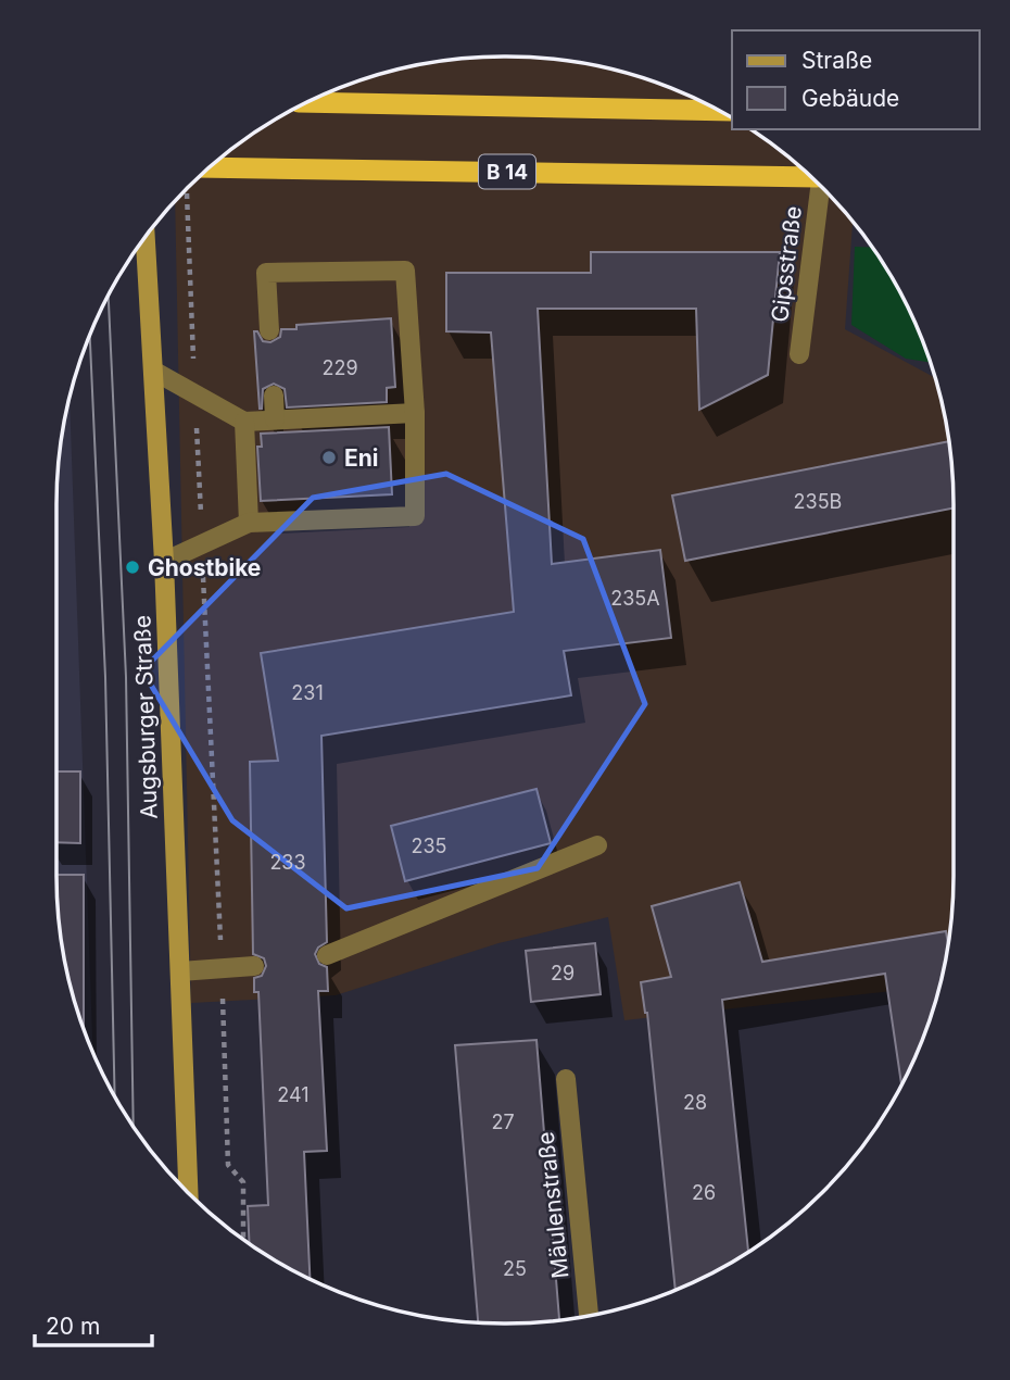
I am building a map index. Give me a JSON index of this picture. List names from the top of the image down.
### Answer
{
  "streets": {
    "highway": ["B 14"],
    "main road": ["Augsburger Straße"],
    "street": ["Gipsstraße", "Mäulenstraße"]
  },
  "places": ["Eni", "Ghostbike"],
  "house_numbers": [
    "229",
    "235B",
    "235A",
    "231",
    "235",
    "233",
    "29",
    "241",
    "28",
    "27",
    "26",
    "25"
  ],
  "legend": ["Straße", "Gebäude"],
  "scale_bar": "20 m"
}
